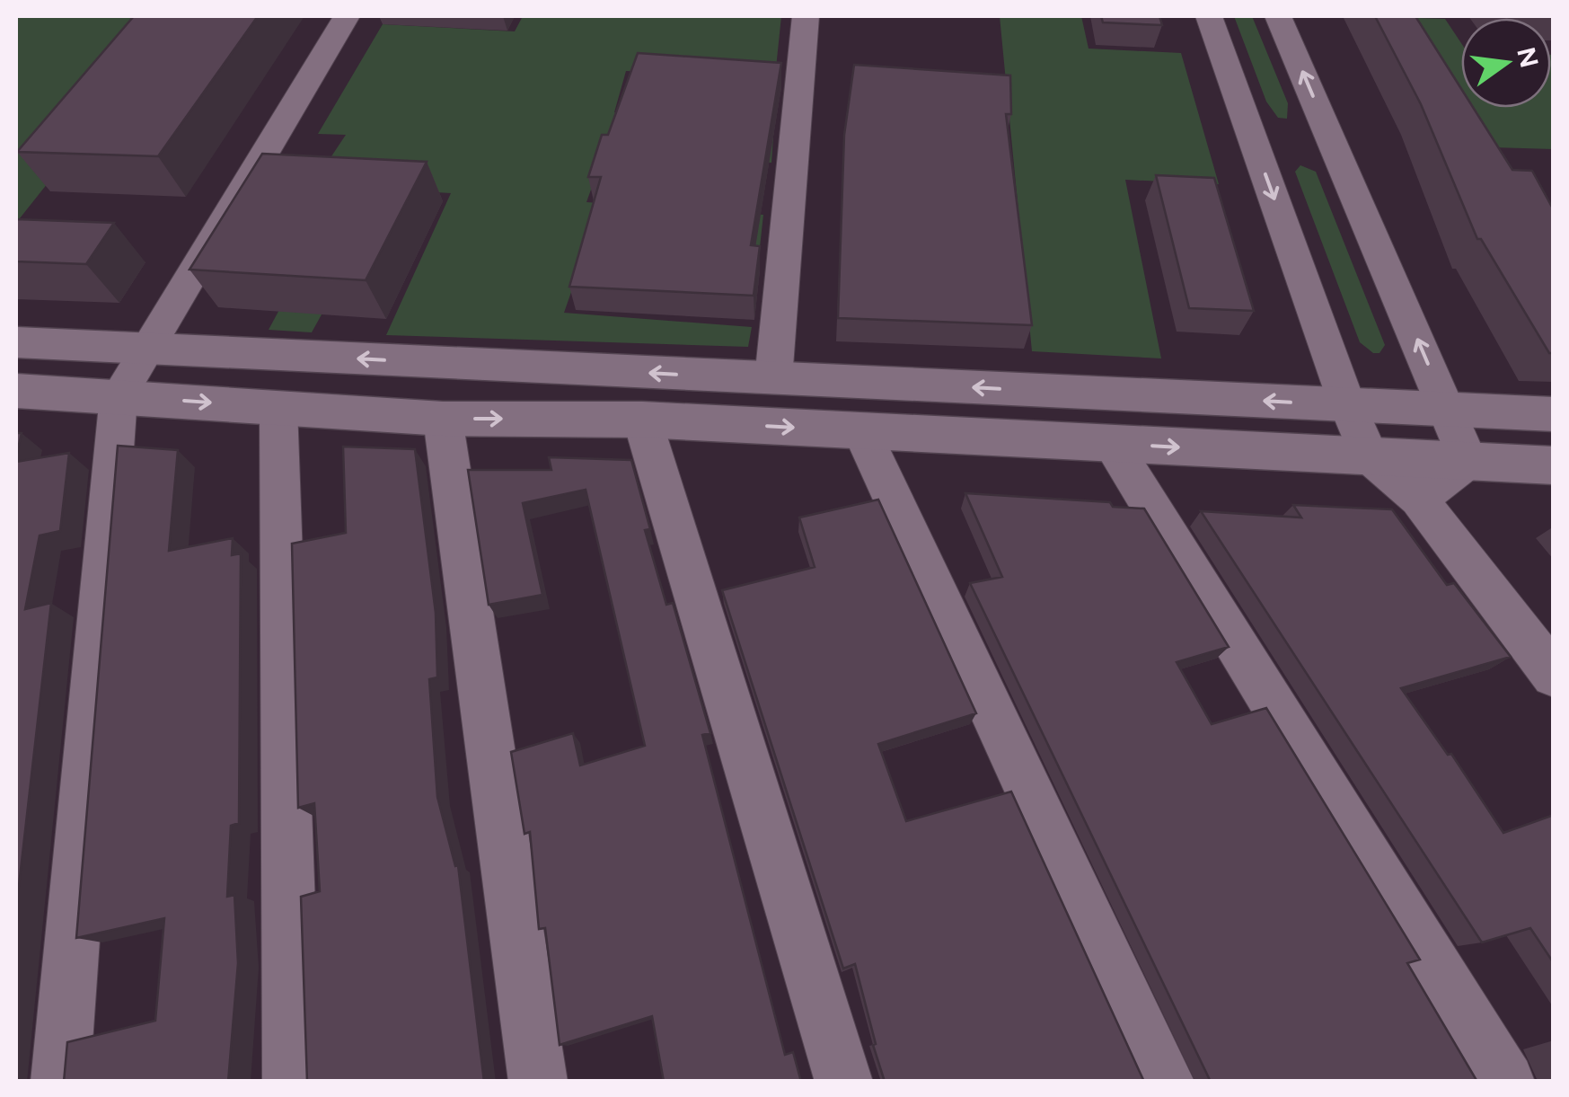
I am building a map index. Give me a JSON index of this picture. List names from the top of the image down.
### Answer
{
  "north": "right"
}
